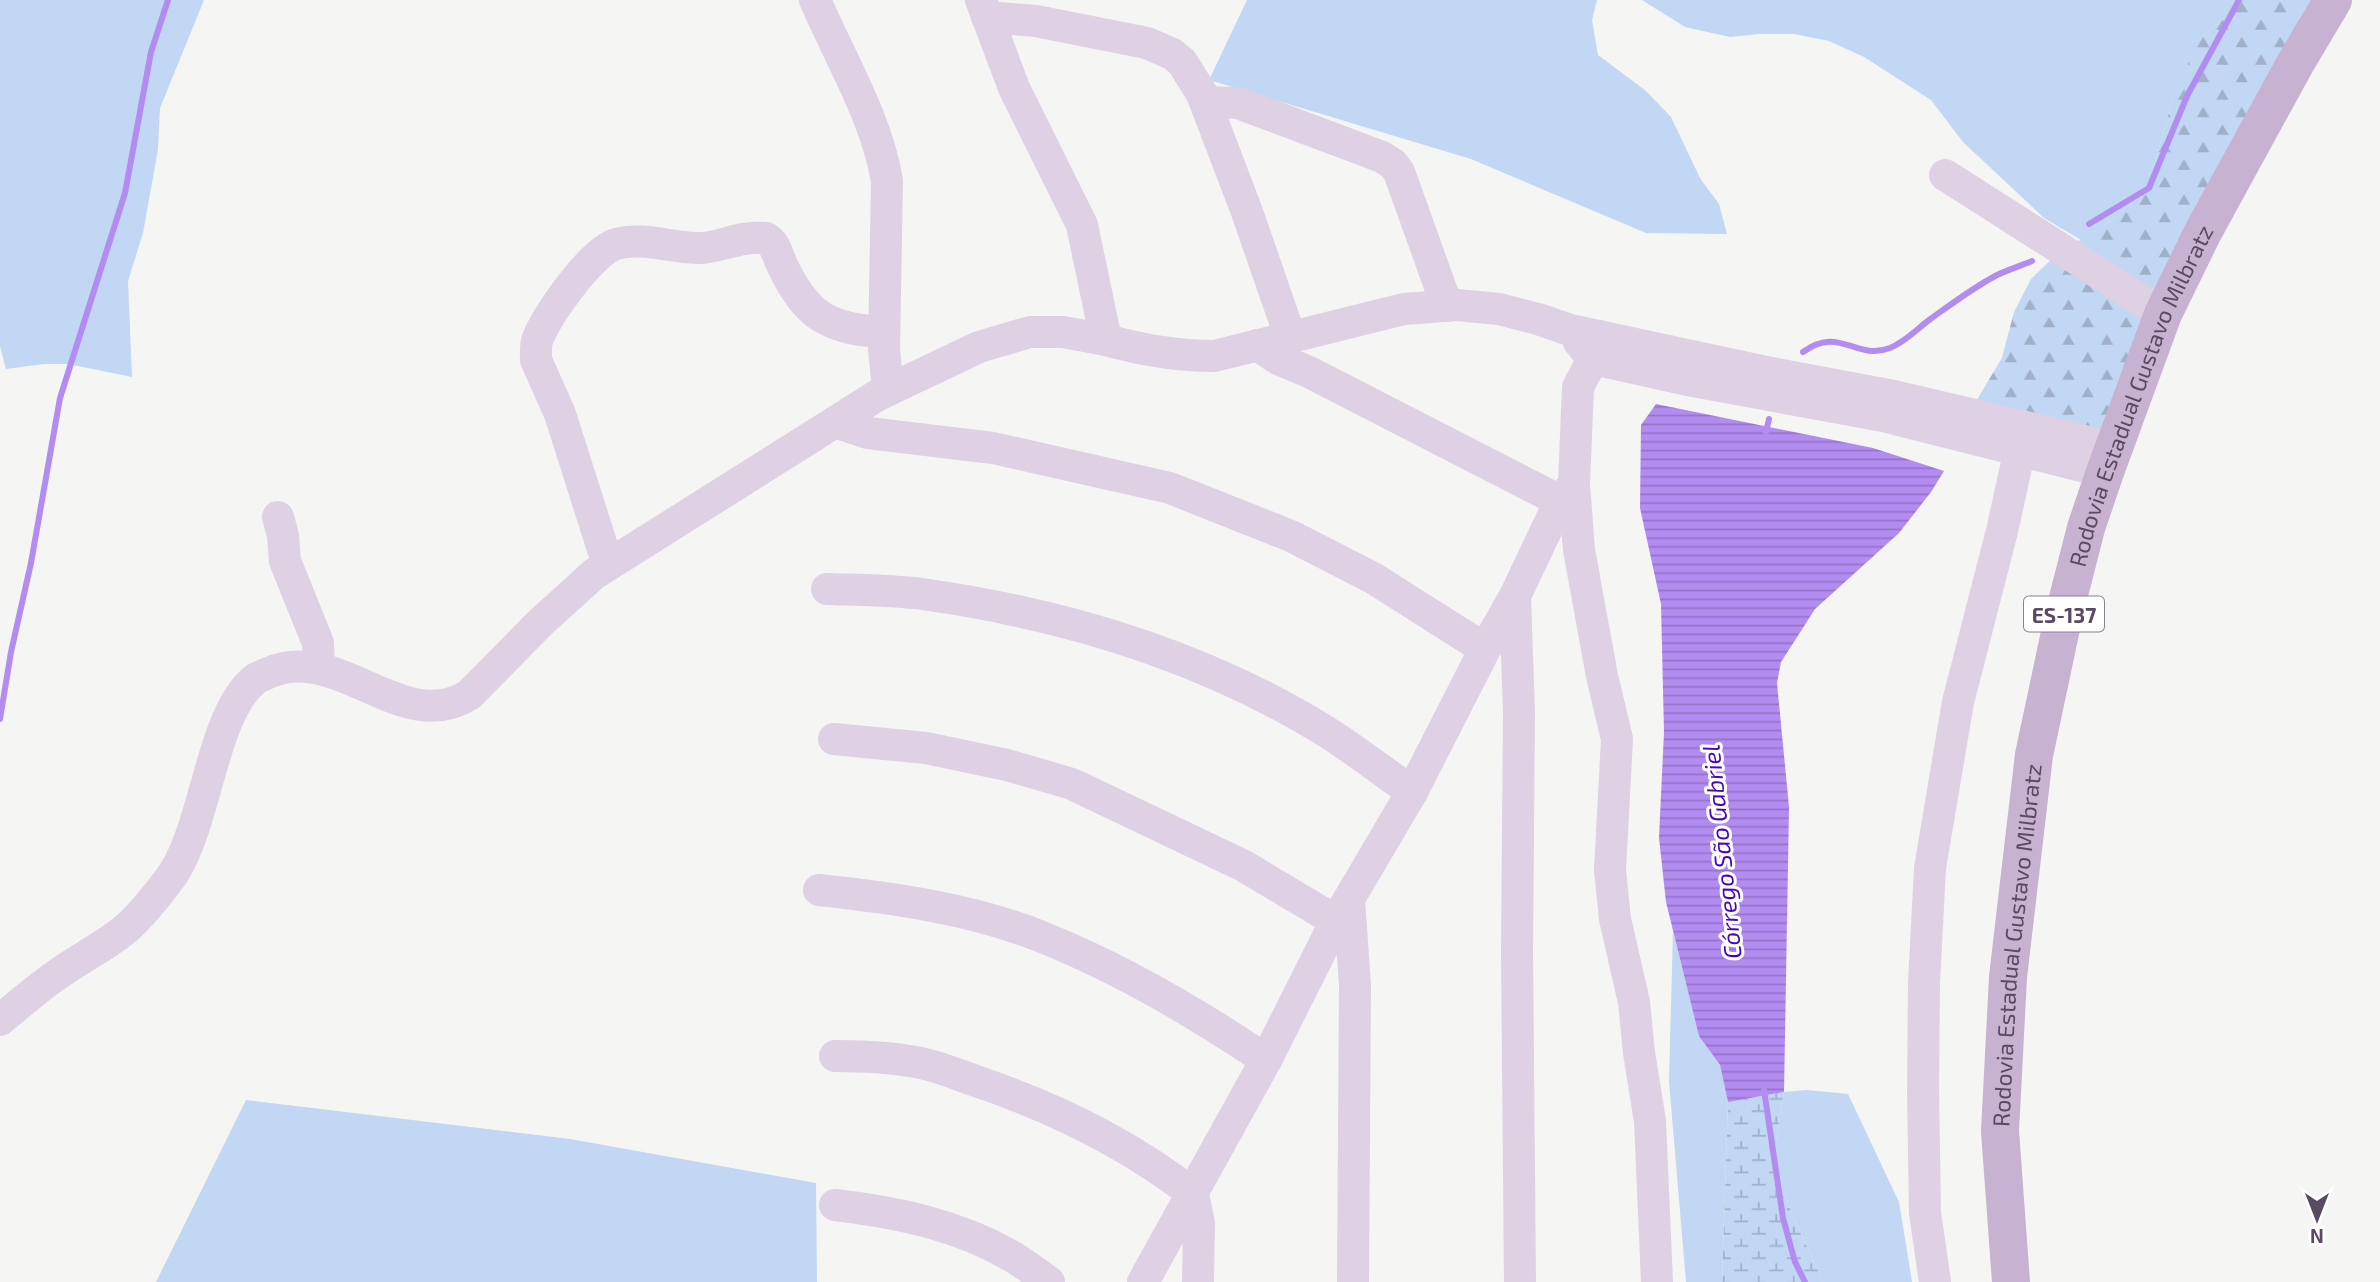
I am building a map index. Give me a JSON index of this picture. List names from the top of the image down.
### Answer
{
  "streets": {
    "main road": ["Rodovia Estadual Gustavo Milbratz", "ES-137"]
  },
  "water": ["Córrego São Gabriel"],
  "north": "bottom"
}
